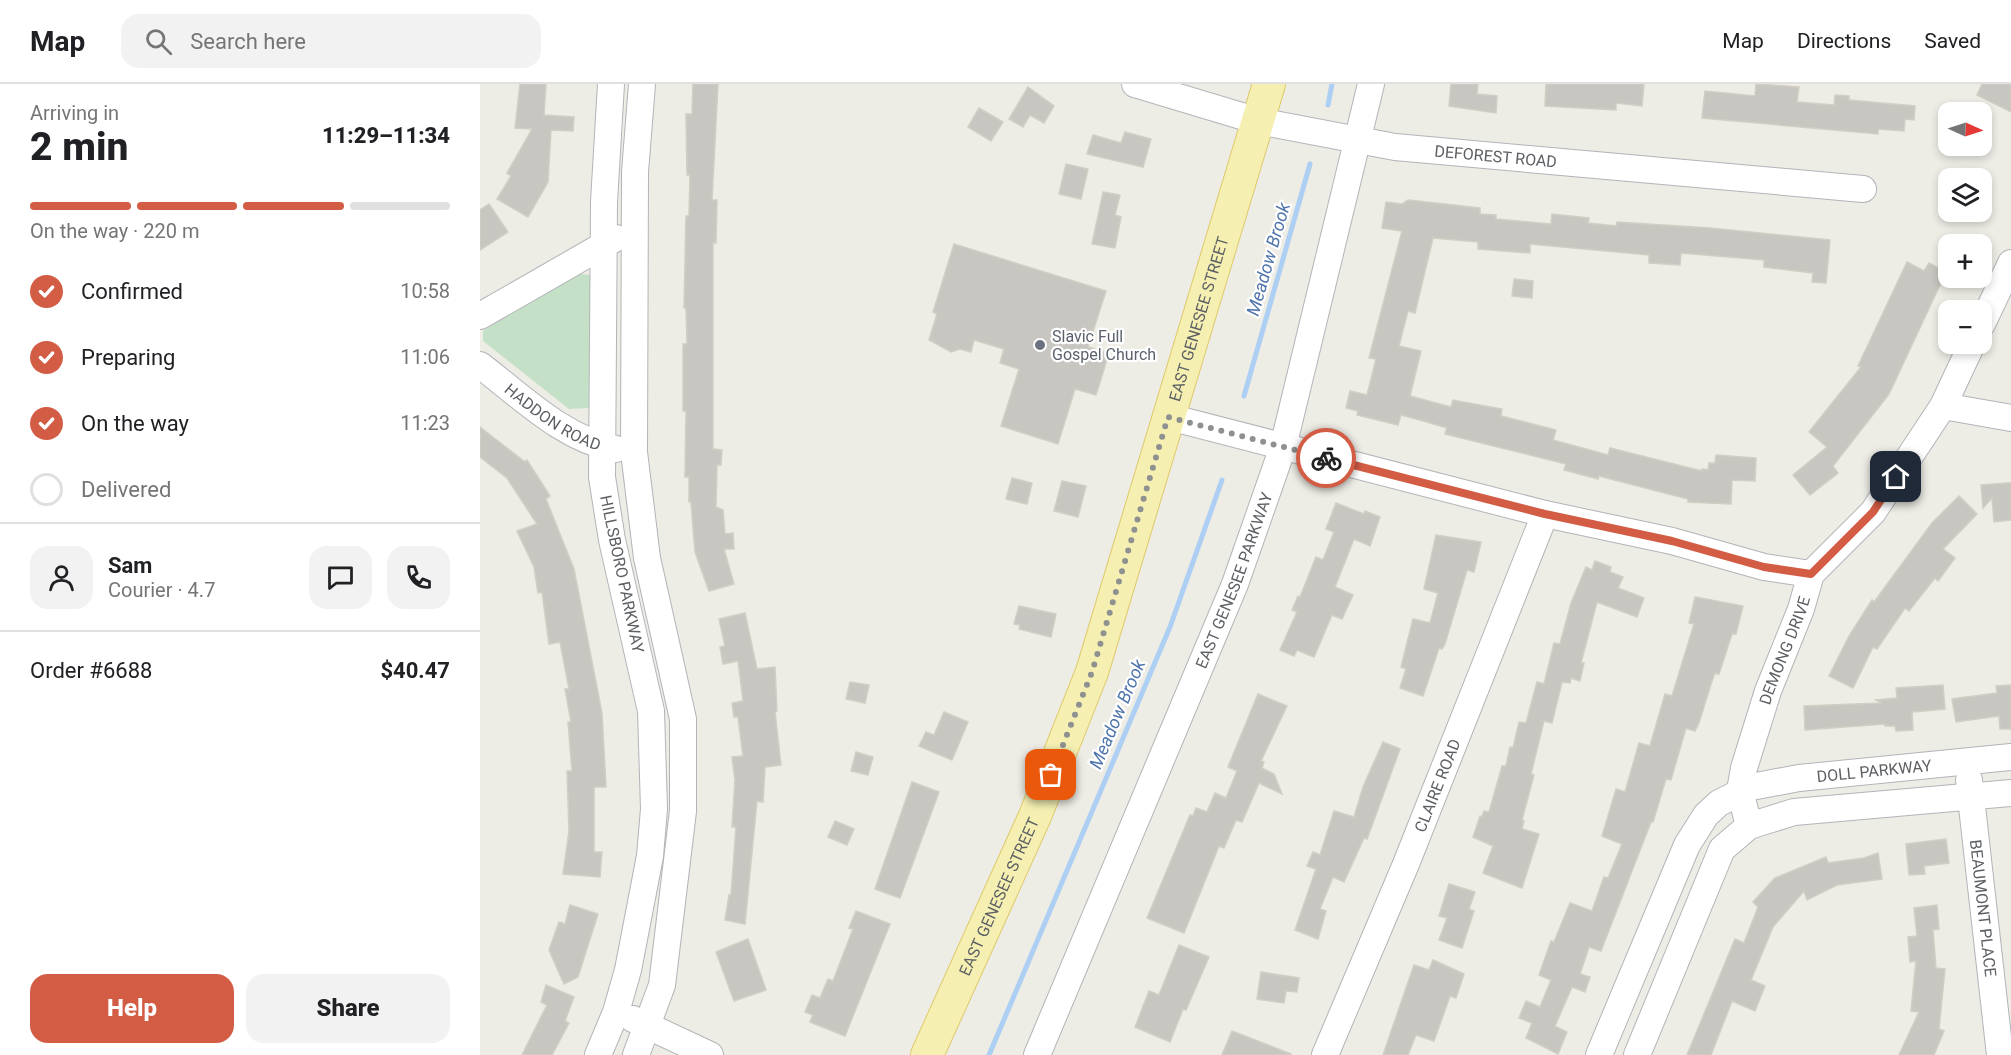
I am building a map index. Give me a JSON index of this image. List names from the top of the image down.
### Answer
{
  "streets": {
    "main road": ["EAST GENESEE STREET"],
    "street": [
      "DEFOREST ROAD",
      "HADDON ROAD",
      "HILLSBORO PARKWAY",
      "EAST GENESEE PARKWAY",
      "DEMONG DRIVE",
      "DOLL PARKWAY",
      "CLAIRE ROAD",
      "BEAUMONT PLACE"
    ]
  },
  "crossings": [
    ["DEFOREST ROAD", "EAST GENESEE STREET"],
    ["DEFOREST ROAD", "EAST GENESEE PARKWAY"],
    ["HADDON ROAD", "HILLSBORO PARKWAY"],
    ["DEMONG DRIVE", "DOLL PARKWAY"],
    ["DOLL PARKWAY", "BEAUMONT PLACE"]
  ],
  "water": ["Meadow Brook"],
  "places": ["Slavic Full Gospel Church"],
  "north": "right",
  "page": {
    "header": "Map",
    "search": "Search here",
    "nav": ["Map", "Directions", "Saved"],
    "heading": ["2 min", "Arriving in", "11:29–11:34"],
    "panel": [
      "Sam",
      "Courier · 4.7",
      "Order #6688",
      "$40.47"
    ],
    "map_buttons": ["+", "−"],
    "bar": "On the way · 220 m",
    "list": [
      ["Confirmed", "10:58"],
      ["Preparing", "11:06"],
      ["On the way", "11:23"],
      "Delivered"
    ],
    "buttons": ["Help", "Share"]
  }
}
